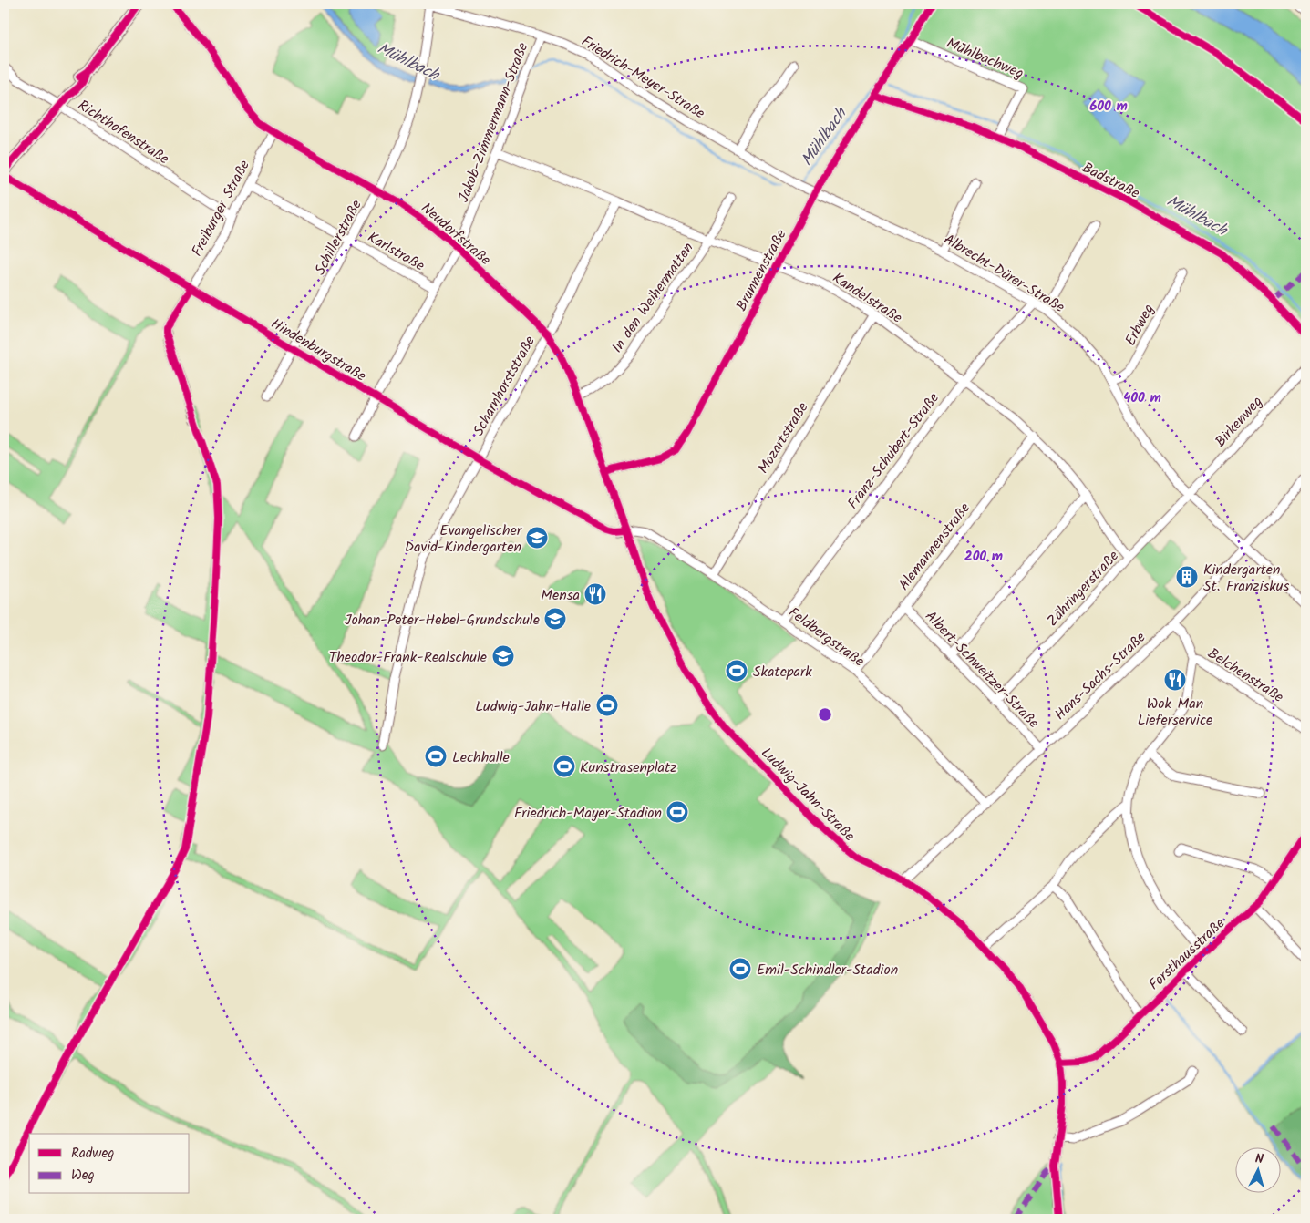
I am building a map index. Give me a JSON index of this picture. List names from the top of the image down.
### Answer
{
  "streets": {
    "street": [
      "Mühlbachweg",
      "Friedrich-Meyer-Straße",
      "Jakob-Zimmermann-Straße",
      "Richthofenstraße",
      "Badstraße",
      "Freiburger Straße",
      "Neudorfstraße",
      "Schillerstraße",
      "Karlstraße",
      "Brunnenstraße",
      "Albrecht-Dürer-Straße",
      "In den Weihermatten",
      "Kandelstraße",
      "Erbweg",
      "Hindenburgstraße",
      "Scharnhorststraße",
      "Birkenweg",
      "Mozartstraße",
      "Franz-Schubert-Straße",
      "Alemannenstraße",
      "Zähringerstraße",
      "Feldbergstraße",
      "Albert-Schweitzer-Straße",
      "Belchenstraße",
      "Hans-Sachs-Straße",
      "Ludwig-Jahn-Straße",
      "Forsthausstraße"
    ]
  },
  "crossings": [
    ["Mühlbachweg", "Badstraße"],
    ["Mühlbachweg", "Brunnenstraße"],
    ["Friedrich-Meyer-Straße", "Jakob-Zimmermann-Straße"],
    ["Friedrich-Meyer-Straße", "Schillerstraße"],
    ["Friedrich-Meyer-Straße", "Brunnenstraße"],
    ["Friedrich-Meyer-Straße", "Albrecht-Dürer-Straße"],
    ["Jakob-Zimmermann-Straße", "Neudorfstraße"],
    ["Jakob-Zimmermann-Straße", "Karlstraße"],
    ["Jakob-Zimmermann-Straße", "Kandelstraße"],
    ["Jakob-Zimmermann-Straße", "Hindenburgstraße"],
    ["Richthofenstraße", "Freiburger Straße"],
    ["Badstraße", "Brunnenstraße"],
    ["Freiburger Straße", "Neudorfstraße"],
    ["Freiburger Straße", "Karlstraße"],
    ["Freiburger Straße", "Hindenburgstraße"],
    ["Neudorfstraße", "Schillerstraße"],
    ["Neudorfstraße", "Brunnenstraße"],
    ["Neudorfstraße", "In den Weihermatten"],
    ["Neudorfstraße", "Hindenburgstraße"],
    ["Neudorfstraße", "Scharnhorststraße"],
    ["Neudorfstraße", "Feldbergstraße"],
    ["Neudorfstraße", "Ludwig-Jahn-Straße"],
    ["Schillerstraße", "Karlstraße"],
    ["Schillerstraße", "Hindenburgstraße"],
    ["Brunnenstraße", "Albrecht-Dürer-Straße"],
    ["Brunnenstraße", "Kandelstraße"],
    ["Albrecht-Dürer-Straße", "Erbweg"],
    ["Albrecht-Dürer-Straße", "Birkenweg"],
    ["Albrecht-Dürer-Straße", "Franz-Schubert-Straße"],
    ["Albrecht-Dürer-Straße", "Zähringerstraße"],
    ["Albrecht-Dürer-Straße", "Hans-Sachs-Straße"],
    ["In den Weihermatten", "Kandelstraße"],
    ["Kandelstraße", "Scharnhorststraße"],
    ["Kandelstraße", "Mozartstraße"],
    ["Kandelstraße", "Franz-Schubert-Straße"],
    ["Kandelstraße", "Alemannenstraße"],
    ["Kandelstraße", "Zähringerstraße"],
    ["Hindenburgstraße", "Scharnhorststraße"],
    ["Hindenburgstraße", "Feldbergstraße"],
    ["Hindenburgstraße", "Ludwig-Jahn-Straße"],
    ["Birkenweg", "Zähringerstraße"],
    ["Mozartstraße", "Feldbergstraße"],
    ["Franz-Schubert-Straße", "Feldbergstraße"],
    ["Alemannenstraße", "Feldbergstraße"],
    ["Alemannenstraße", "Albert-Schweitzer-Straße"],
    ["Zähringerstraße", "Albert-Schweitzer-Straße"],
    ["Feldbergstraße", "Hans-Sachs-Straße"],
    ["Feldbergstraße", "Ludwig-Jahn-Straße"],
    ["Albert-Schweitzer-Straße", "Hans-Sachs-Straße"],
    ["Hans-Sachs-Straße", "Ludwig-Jahn-Straße"],
    ["Ludwig-Jahn-Straße", "Forsthausstraße"]
  ],
  "water": ["Mühlbach"],
  "places": {
    "school or university": ["Evangelischer David-Kindergarten", "Johan-Peter-Hebel-Grundschule", "Theodor-Frank-Realschule"],
    "building": ["Kindergarten St. Franziskus"],
    "restaurant": ["Mensa", "Wok Man Lieferservice"],
    "sports": [
      "Skatepark",
      "Ludwig-Jahn-Halle",
      "Lechhalle",
      "Kunstrasenplatz",
      "Friedrich-Mayer-Stadion",
      "Emil-Schindler-Stadion"
    ]
  },
  "legend": ["Radweg", "Weg"],
  "north": "top",
  "rings": ["600 m", "400 m", "200 m"]
}
